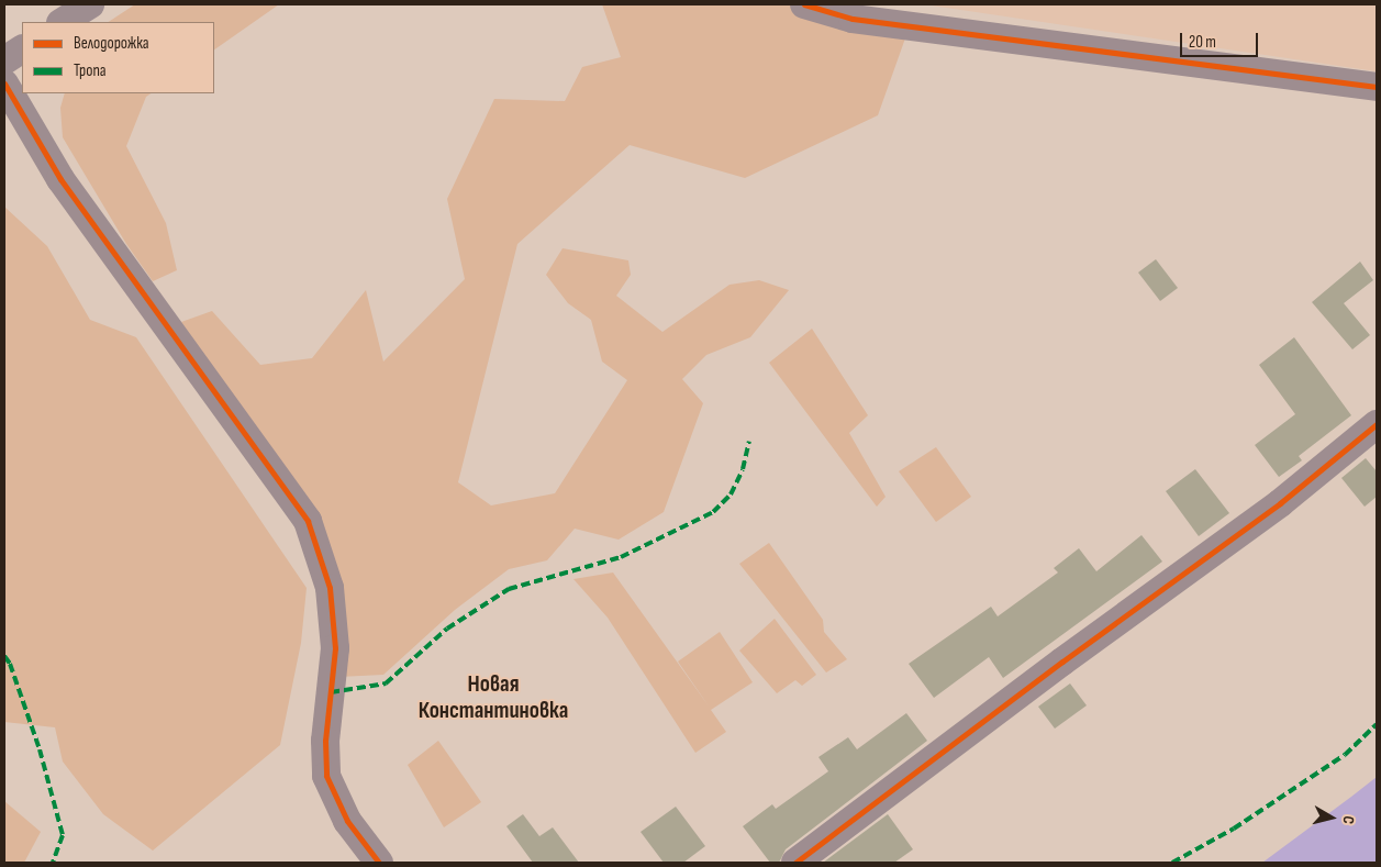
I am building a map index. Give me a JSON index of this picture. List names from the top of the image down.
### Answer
{
  "districts": ["Новая Константиновка"],
  "legend": ["Велодорожка", "Тропа"],
  "scale_bar": "20 m",
  "north": "right"
}
